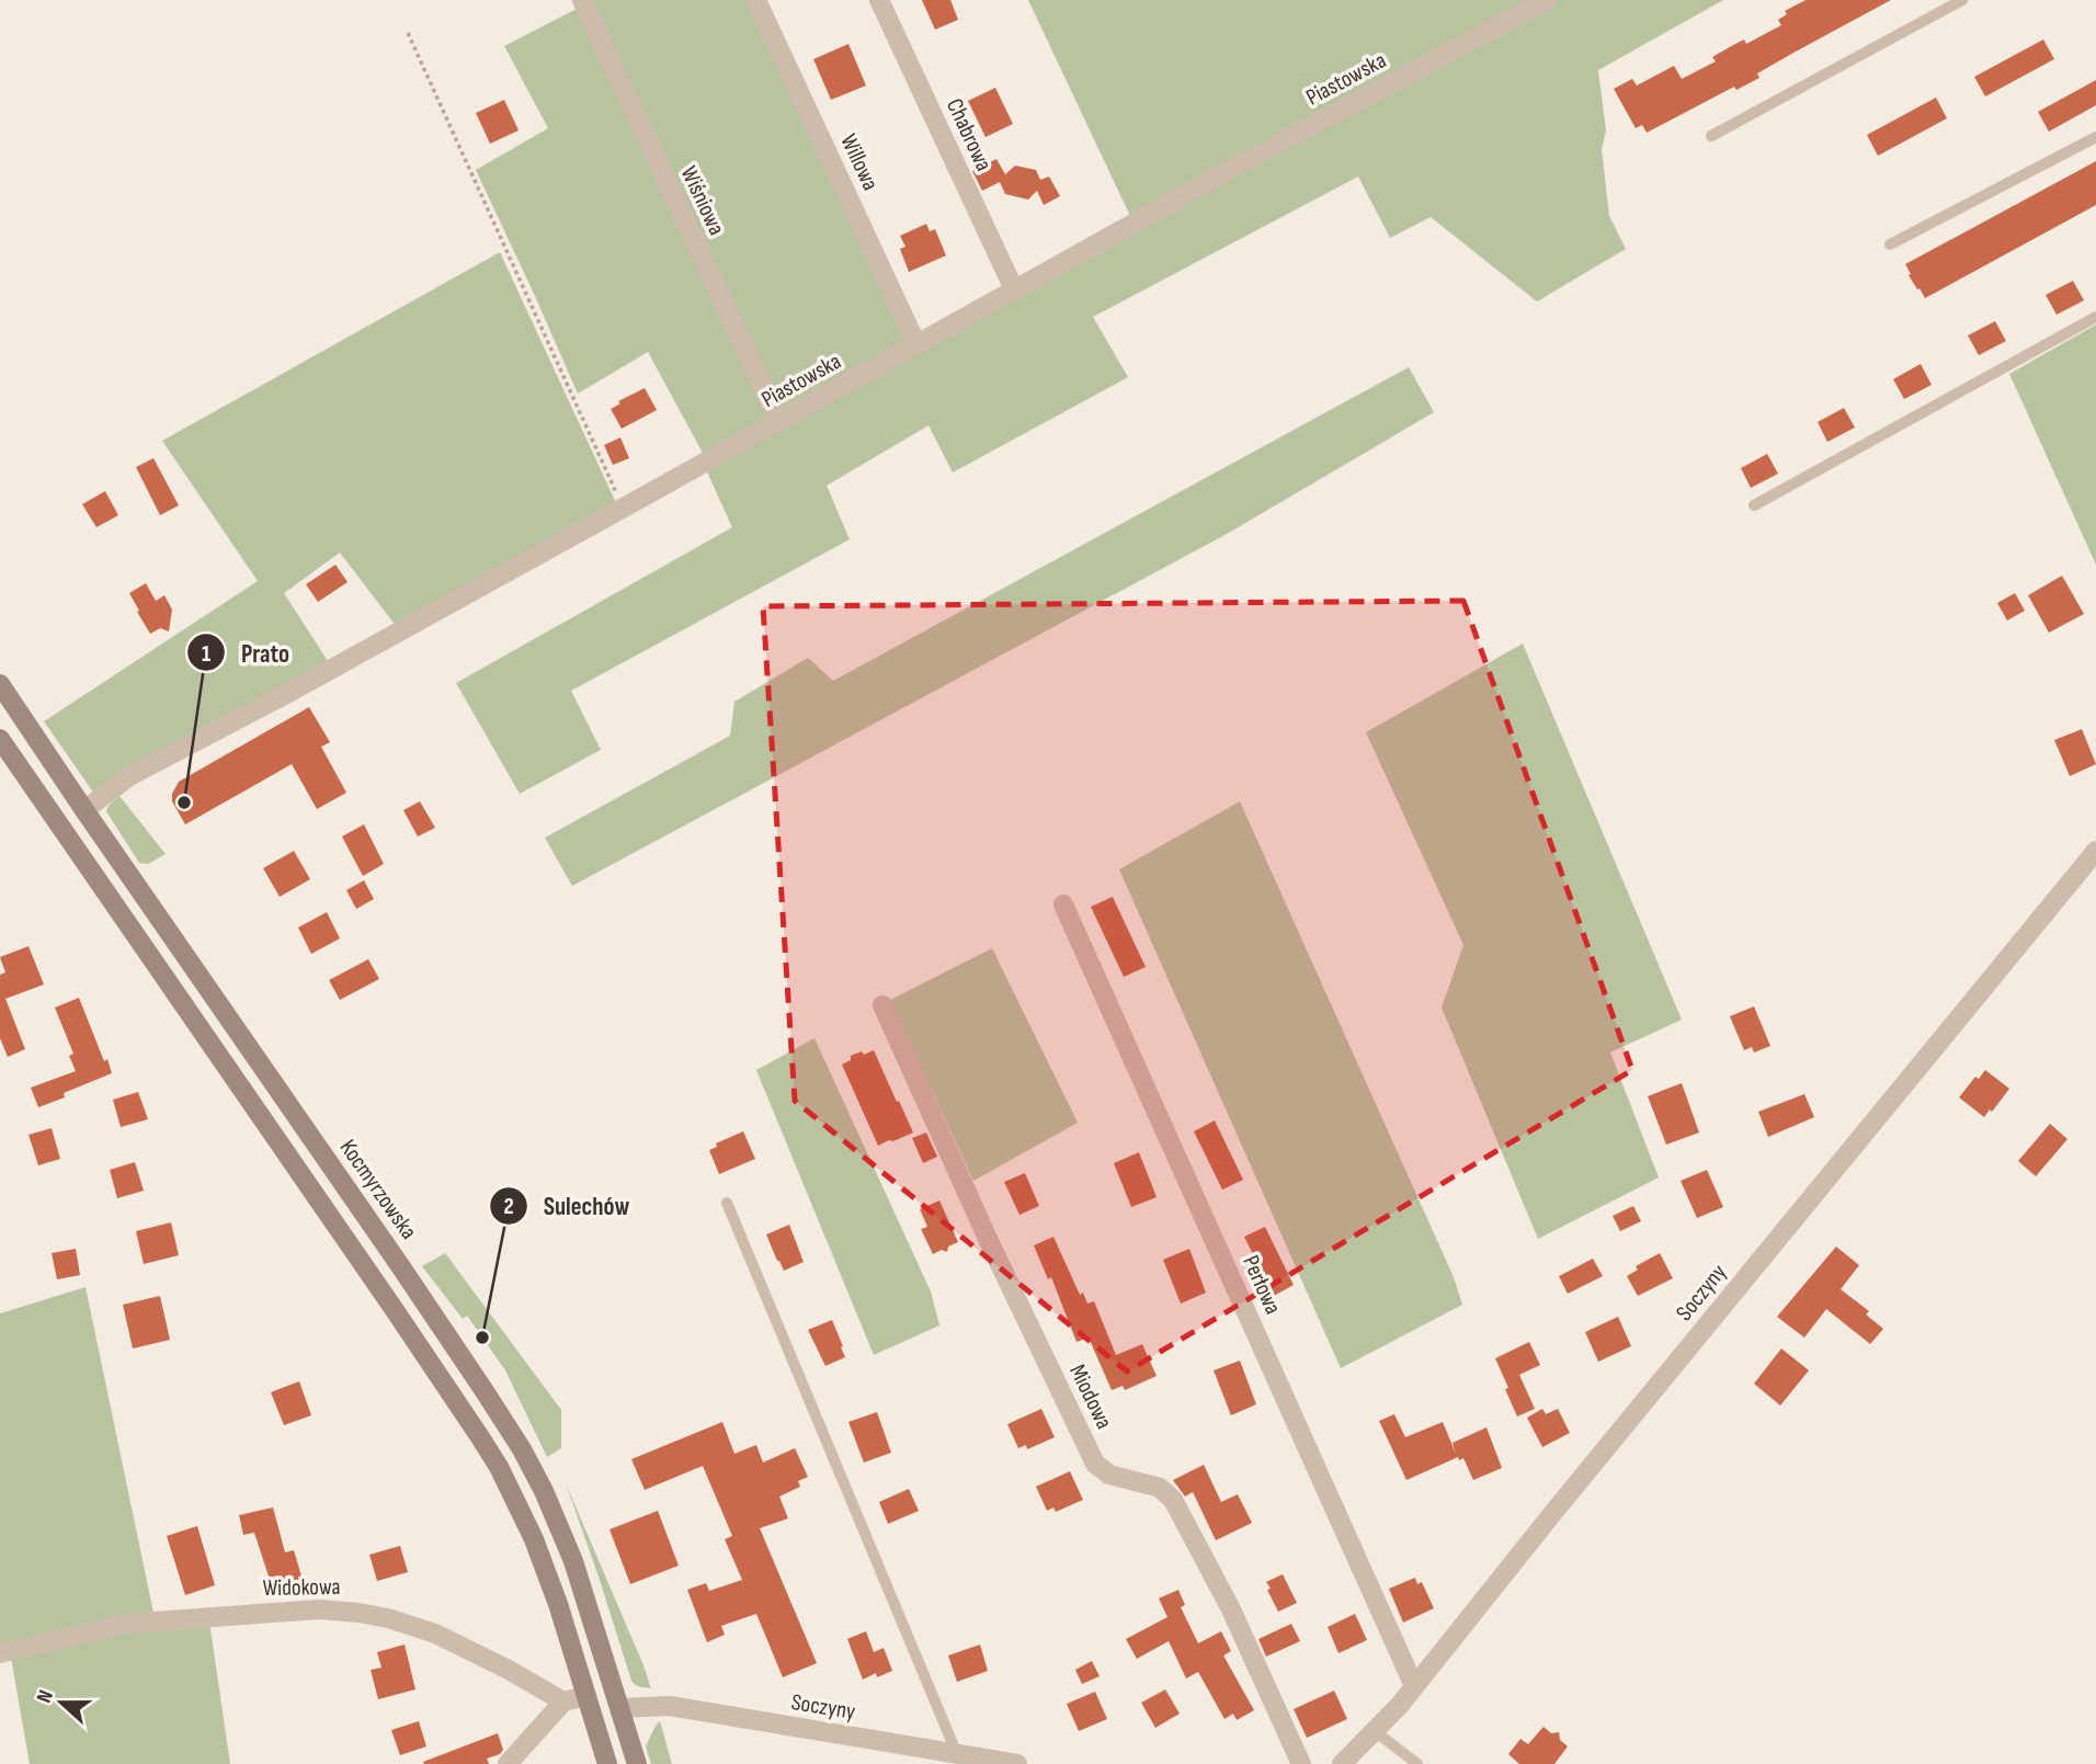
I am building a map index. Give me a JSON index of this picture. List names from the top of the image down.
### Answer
{
  "streets": {
    "main road": ["Kocmyrzowska"],
    "street": [
      "Piastowska",
      "Chabrowa",
      "Willowa",
      "Wiśniowa",
      "Perłowa",
      "Soczyny",
      "Miodowa",
      "Widokowa"
    ]
  },
  "crossings": [
    ["Piastowska", "Chabrowa"],
    ["Piastowska", "Willowa"],
    ["Piastowska", "Wiśniowa"],
    ["Piastowska", "Kocmyrzowska"],
    ["Kocmyrzowska", "Soczyny"],
    ["Perłowa", "Soczyny"]
  ],
  "places": ["Prato", "Sulechów"],
  "north": "left"
}
